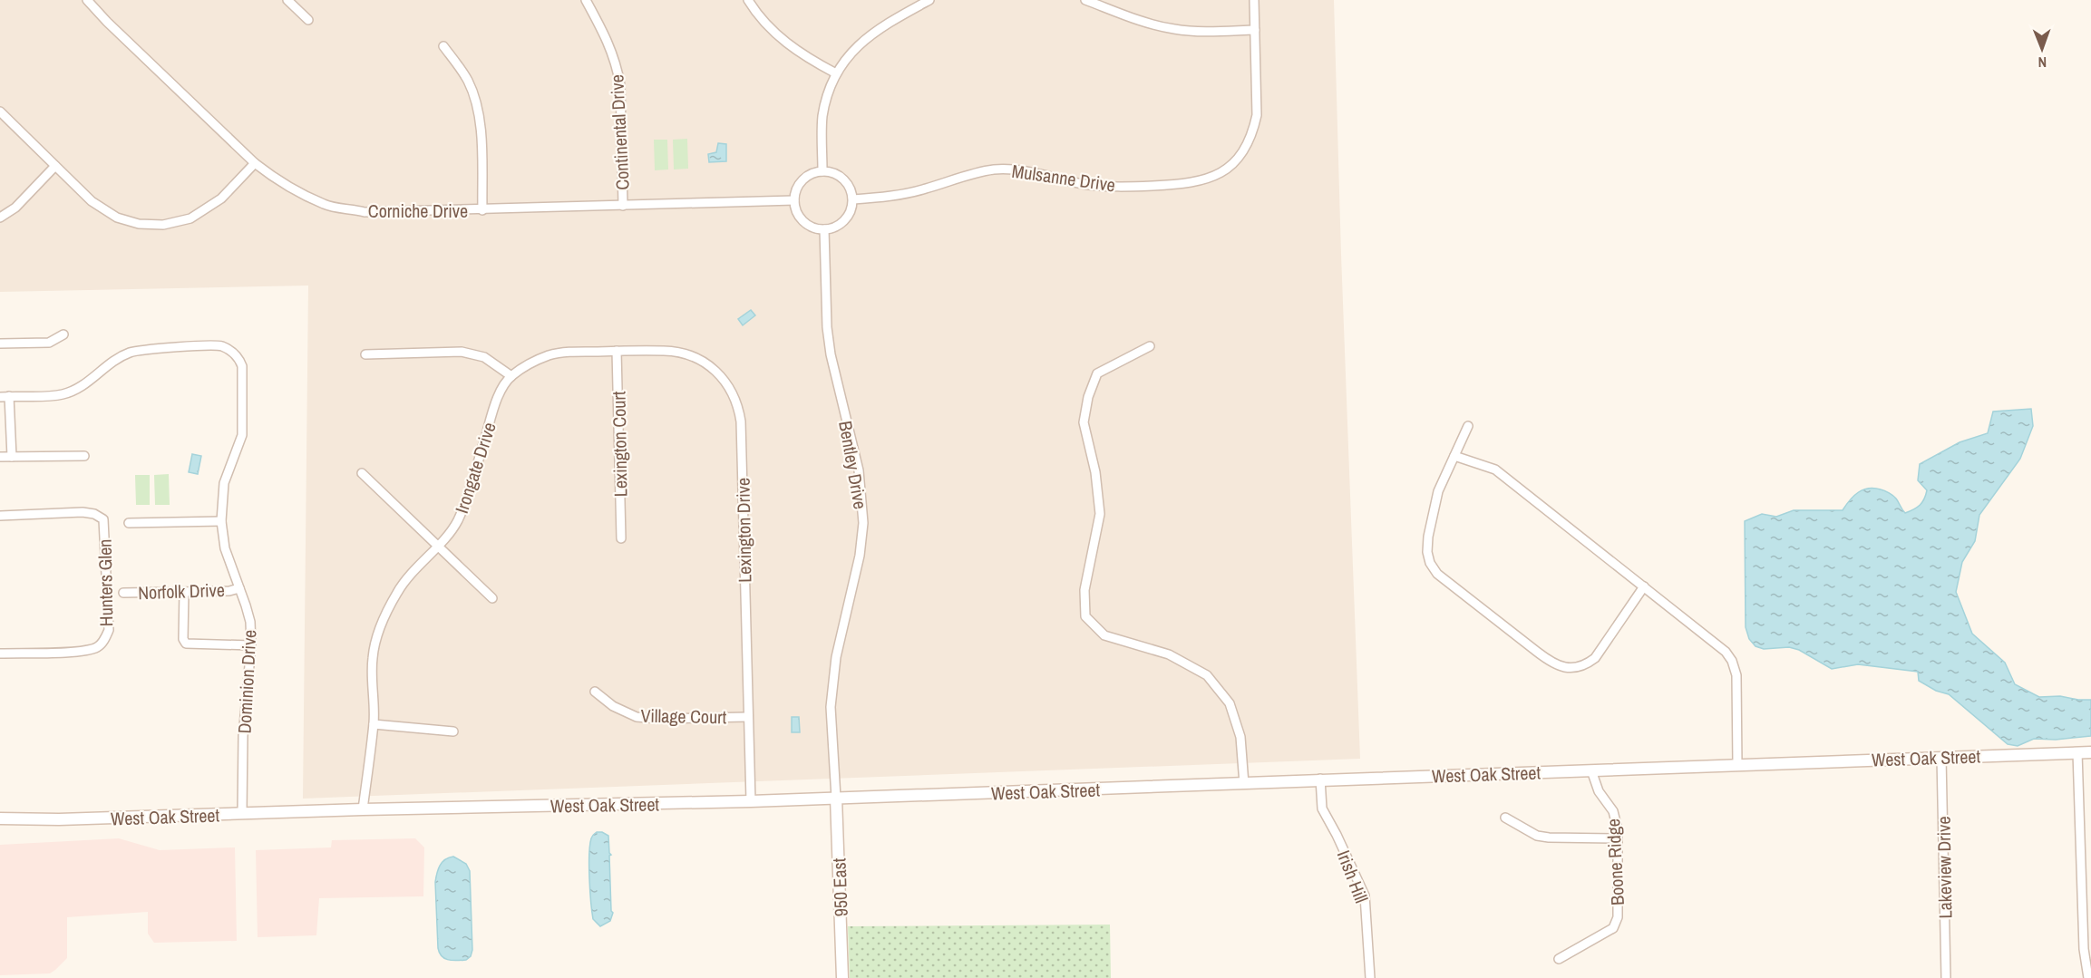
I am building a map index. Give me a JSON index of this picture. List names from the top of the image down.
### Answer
{
  "streets": {
    "main road": ["West Oak Street", "950 East"],
    "street": [
      "Continental Drive",
      "Mulsanne Drive",
      "Corniche Drive",
      "Lexington Court",
      "Bentley Drive",
      "Irongate Drive",
      "Lexington Drive",
      "Hunters Glen",
      "Norfolk Drive",
      "Dominion Drive",
      "Village Court",
      "Boone Ridge",
      "Lakeview Drive",
      "Irish Hill"
    ]
  },
  "crossings": [
    ["Continental Drive", "Corniche Drive"],
    ["Mulsanne Drive", "Corniche Drive"],
    ["Mulsanne Drive", "Bentley Drive"],
    ["Corniche Drive", "Bentley Drive"],
    ["Lexington Court", "Irongate Drive"],
    ["Lexington Court", "Lexington Drive"],
    ["Bentley Drive", "West Oak Street"],
    ["Bentley Drive", "950 East"],
    ["Irongate Drive", "Lexington Drive"],
    ["Irongate Drive", "West Oak Street"],
    ["Lexington Drive", "Village Court"],
    ["Lexington Drive", "West Oak Street"],
    ["Norfolk Drive", "Dominion Drive"],
    ["Dominion Drive", "West Oak Street"],
    ["West Oak Street", "Boone Ridge"],
    ["West Oak Street", "Lakeview Drive"],
    ["West Oak Street", "Irish Hill"],
    ["West Oak Street", "950 East"]
  ],
  "north": "bottom"
}
